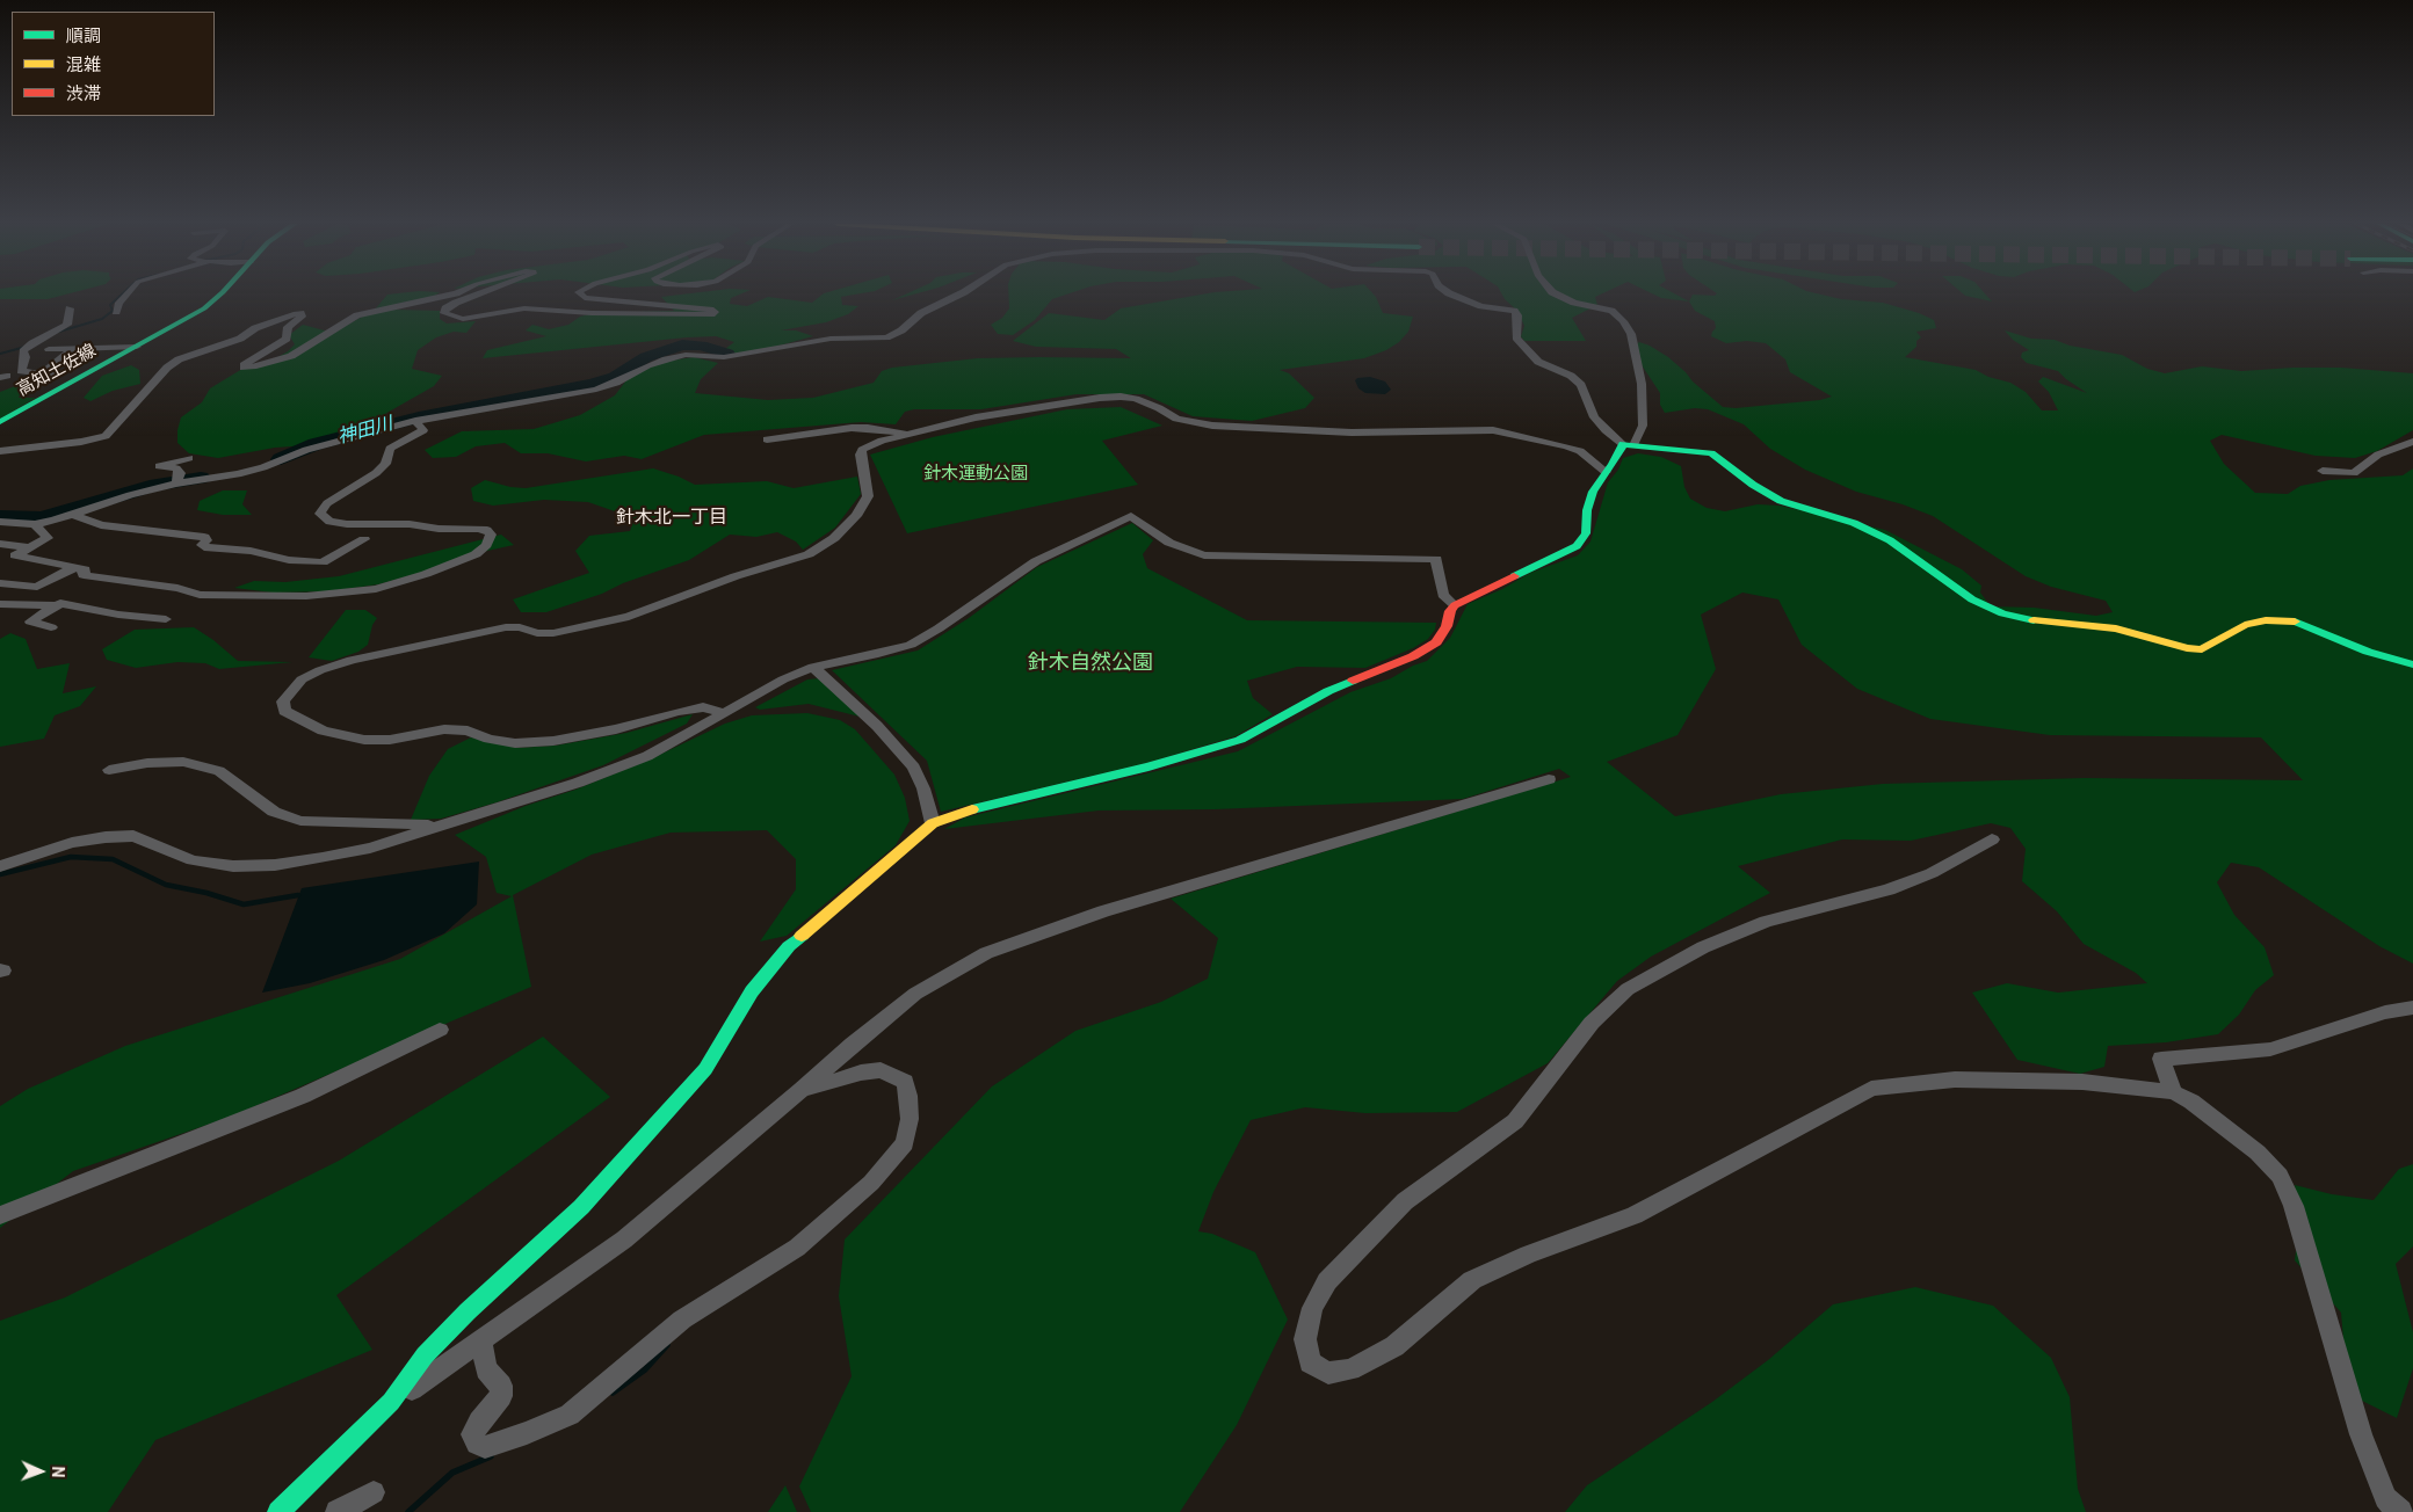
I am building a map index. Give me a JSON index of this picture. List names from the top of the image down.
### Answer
{
  "streets": {
    "main road": ["高知土佐線"]
  },
  "districts": ["針木北一丁目"],
  "water": ["神田川"],
  "parks": ["針木運動公園", "針木自然公園"],
  "legend": ["順調", "混雑", "渋滞"],
  "north": "right"
}
